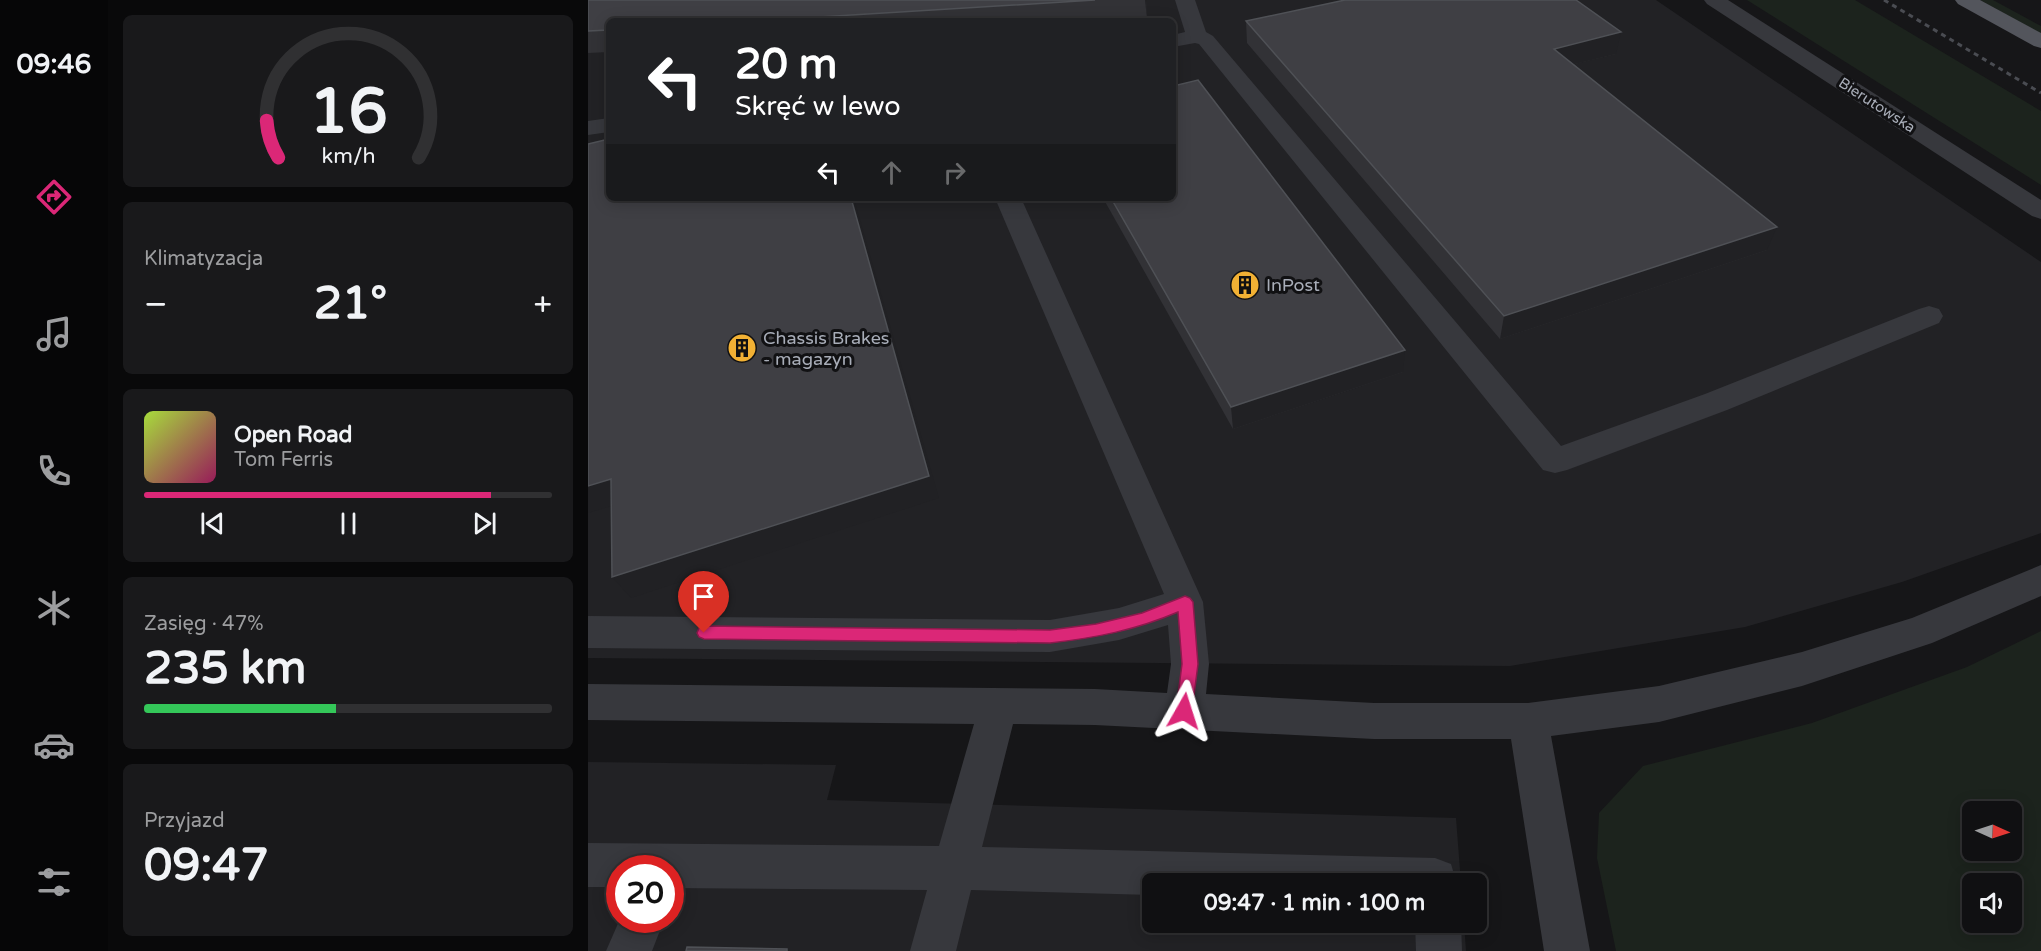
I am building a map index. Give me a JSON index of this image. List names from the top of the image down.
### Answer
{
  "streets": {
    "street": ["Bierutowska"]
  },
  "places": {
    "building": ["InPost", "Chassis Brakes - magazyn"]
  },
  "north": "right",
  "page": {
    "tabs": "09:46",
    "turn": ["20 m", "Skręć w lewo"],
    "tile": [
      "Klimatyzacja",
      ["Zasięg · 47%", "235 km"],
      ["Przyjazd", "09:47"]
    ],
    "heat": ["−", "21°", "+"],
    "song": ["Open Road", "Tom Ferris"],
    "limit": "20",
    "trip": "09:47 · 1 min · 100 m",
    "gauge": ["16", "km/h"]
  }
}
